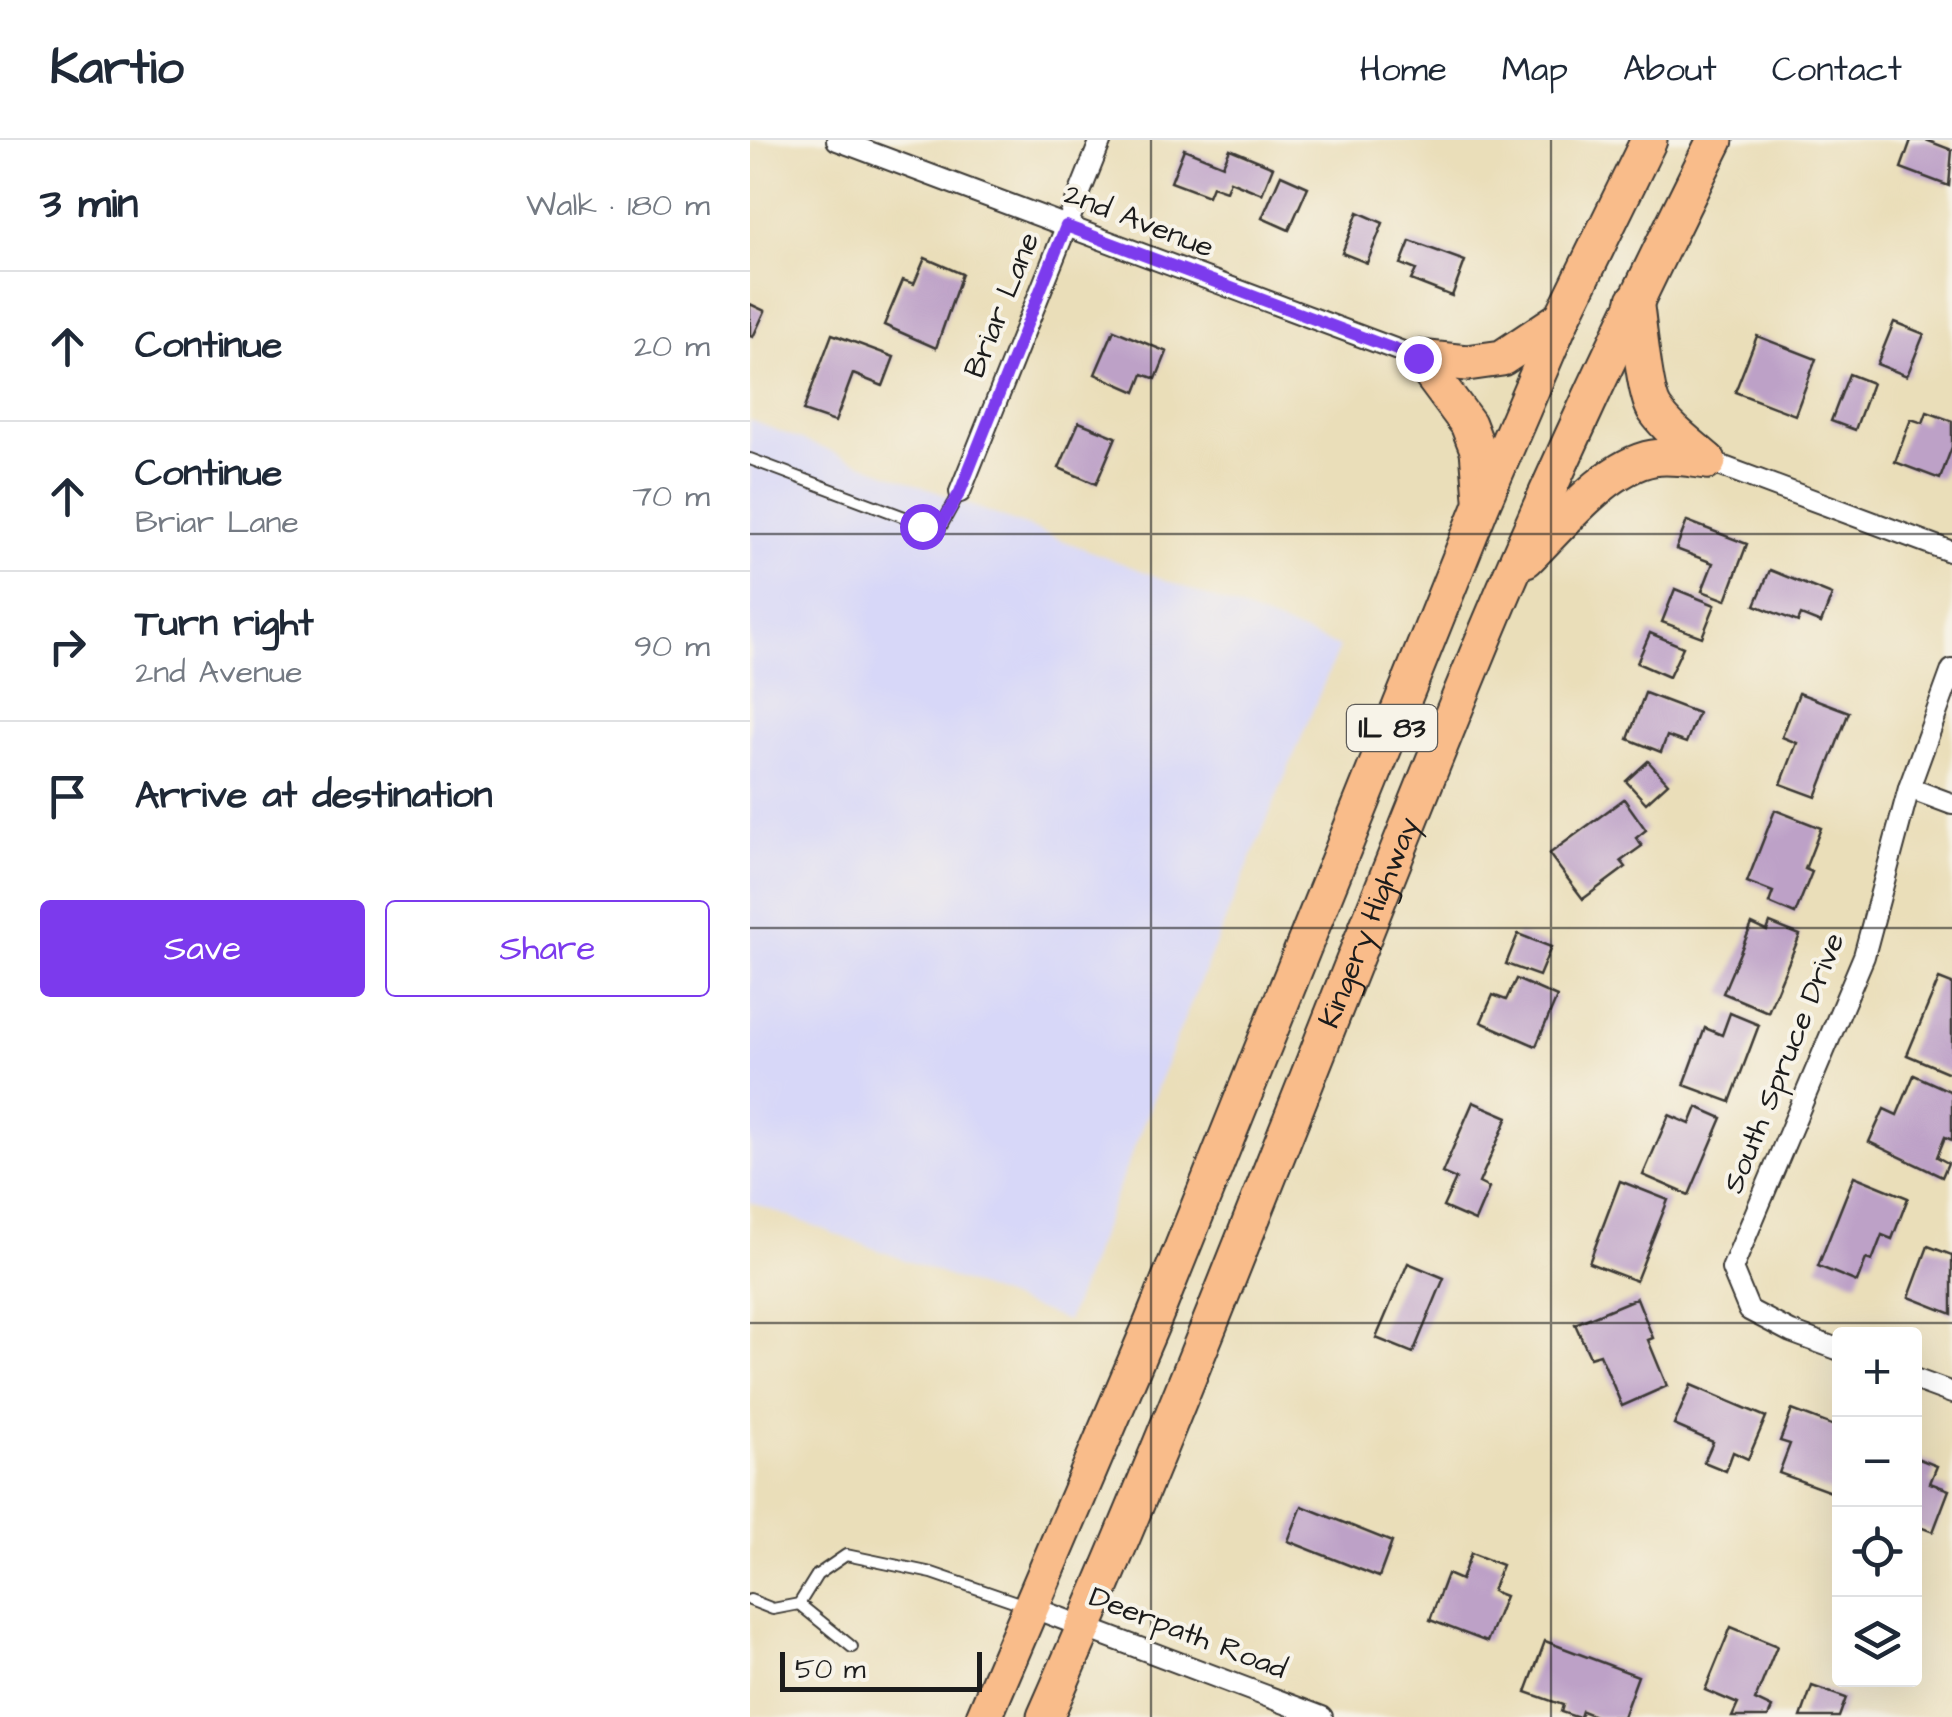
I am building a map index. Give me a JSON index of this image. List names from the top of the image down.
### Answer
{
  "streets": {
    "highway": ["IL 83", "Kingery Highway"],
    "street": [
      "2nd Avenue",
      "Briar Lane",
      "South Spruce Drive",
      "Deerpath Road"
    ]
  },
  "crossings": [
    ["2nd Avenue", "Briar Lane"],
    ["Kingery Highway", "Deerpath Road"]
  ],
  "scale_bar": "50 m",
  "page": {
    "header": "Kartio",
    "nav": [
      "Home",
      "Map",
      "About",
      "Contact"
    ],
    "heading": ["3 min", "Walk · 180 m"],
    "list": [
      ["Continue", "20 m"],
      ["Continue", "Briar Lane", "70 m"],
      ["Turn right", "2nd Avenue", "90 m"],
      "Arrive at destination"
    ],
    "buttons": ["Save", "Share"],
    "map_buttons": ["+", "−"],
    "scale": "50 m"
  }
}
